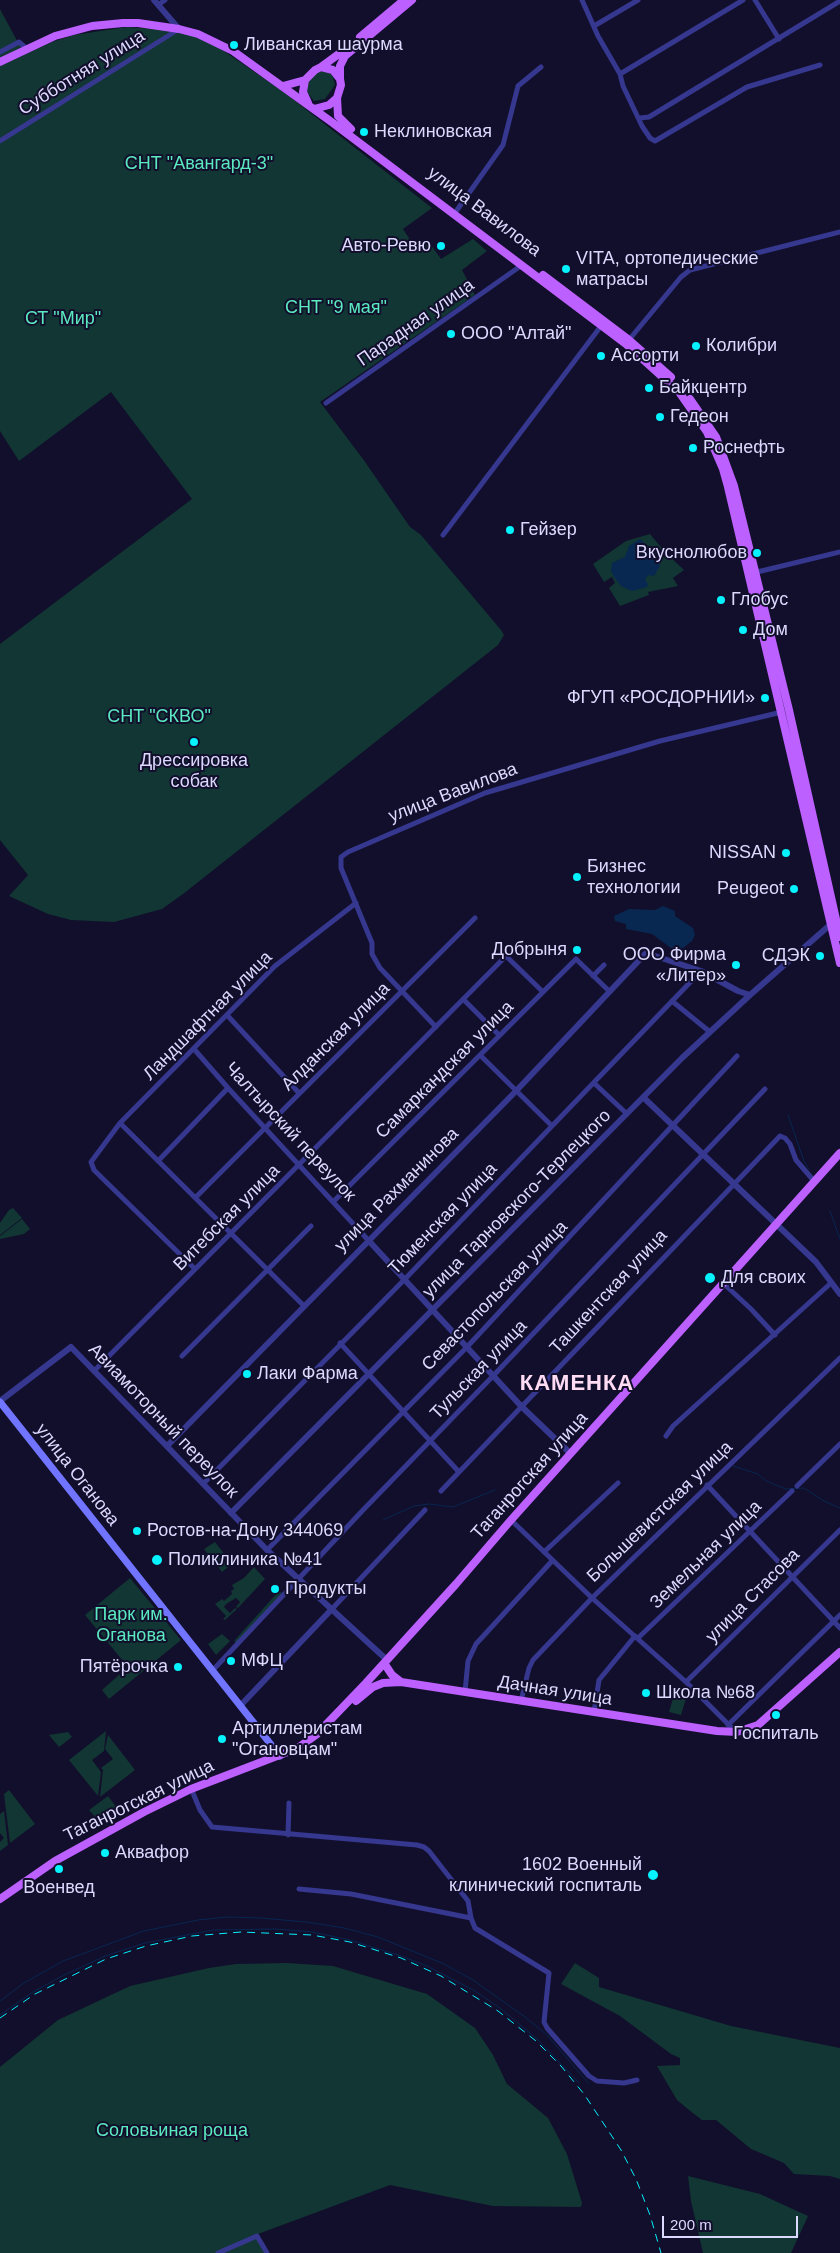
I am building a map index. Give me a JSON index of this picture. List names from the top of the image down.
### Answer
{
  "streets": {
    "main road": [
      "улица Вавилова",
      "улица Оганова",
      "Таганрогская улица",
      "Дачная улица"
    ],
    "street": [
      "Субботняя улица",
      "Парадная улица",
      "Ландшафтная улица",
      "Алданская улица",
      "Самаркандская улица",
      "Чалтырский переулок",
      "улица Рахманинова",
      "улица Тарновского-Терлецкого",
      "Витебская улица",
      "Тюменская улица",
      "Ташкентская улица",
      "Севастопольская улица",
      "Тульская улица",
      "Авиамоторный переулок",
      "Большевистская улица",
      "Земельная улица",
      "улица Стасова"
    ]
  },
  "crossings": [
    ["Субботняя улица", "улица Вавилова"],
    ["улица Вавилова", "Парадная улица"],
    ["улица Вавилова", "Ландшафтная улица"],
    ["улица Вавилова", "Алданская улица"],
    ["улица Вавилова", "улица Тарновского-Терлецкого"],
    ["улица Вавилова", "Витебская улица"],
    ["Ландшафтная улица", "Чалтырский переулок"],
    ["Ландшафтная улица", "Витебская улица"],
    ["Алданская улица", "Чалтырский переулок"],
    ["Самаркандская улица", "Чалтырский переулок"],
    ["Самаркандская улица", "Витебская улица"],
    ["Чалтырский переулок", "улица Рахманинова"],
    ["Чалтырский переулок", "улица Тарновского-Терлецкого"],
    ["Чалтырский переулок", "Витебская улица"],
    ["Чалтырский переулок", "Тюменская улица"],
    ["Чалтырский переулок", "Ташкентская улица"],
    ["Чалтырский переулок", "Севастопольская улица"],
    ["Чалтырский переулок", "Тульская улица"],
    ["Чалтырский переулок", "Таганрогская улица"],
    ["улица Рахманинова", "Тюменская улица"],
    ["улица Рахманинова", "Авиамоторный переулок"],
    ["улица Тарновского-Терлецкого", "Авиамоторный переулок"],
    ["Витебская улица", "Авиамоторный переулок"],
    ["Тюменская улица", "Авиамоторный переулок"],
    ["Ташкентская улица", "Таганрогская улица"],
    ["Севастопольская улица", "Авиамоторный переулок"],
    ["Тульская улица", "Авиамоторный переулок"],
    ["Тульская улица", "улица Оганова"],
    ["Авиамоторный переулок", "улица Оганова"],
    ["Авиамоторный переулок", "Таганрогская улица"],
    ["улица Оганова", "Таганрогская улица"],
    ["Таганрогская улица", "Дачная улица"],
    ["Большевистская улица", "Дачная улица"],
    ["Земельная улица", "Дачная улица"]
  ],
  "districts": ["КАМЕНКА"],
  "parks": [
    "СНТ \"Авангард-3\"",
    "СНТ \"9 мая\"",
    "СТ \"Мир\"",
    "СНТ \"СКВО\"",
    "Парк им. Оганова",
    "Соловьиная роща"
  ],
  "places": [
    "Ливанская шаурма",
    "Неклиновская",
    "Авто-Ревю",
    "VITA, ортопедические матрасы",
    "ООО \"Алтай\"",
    "Колибри",
    "Ассорти",
    "Байкцентр",
    "Гедеон",
    "Роснефть",
    "Гейзер",
    "Вкуснолюбов",
    "Глобус",
    "Дом",
    "ФГУП «РОСДОРНИИ»",
    "Дрессировка собак",
    "NISSAN",
    "Бизнес технологии",
    "Peugeot",
    "Добрыня",
    "СДЭК",
    "ООО Фирма «Литер»",
    "Для своих",
    "Лаки Фарма",
    "Ростов-на-Дону 344069",
    "Поликлиника №41",
    "Продукты",
    "МФЦ",
    "Пятёрочка",
    "Школа №68",
    "Госпиталь",
    "Артиллеристам \"Огановцам\"",
    "Аквафор",
    "Военвед",
    "1602 Военный клинический госпиталь"
  ],
  "scale_bar": "200 m"
}
